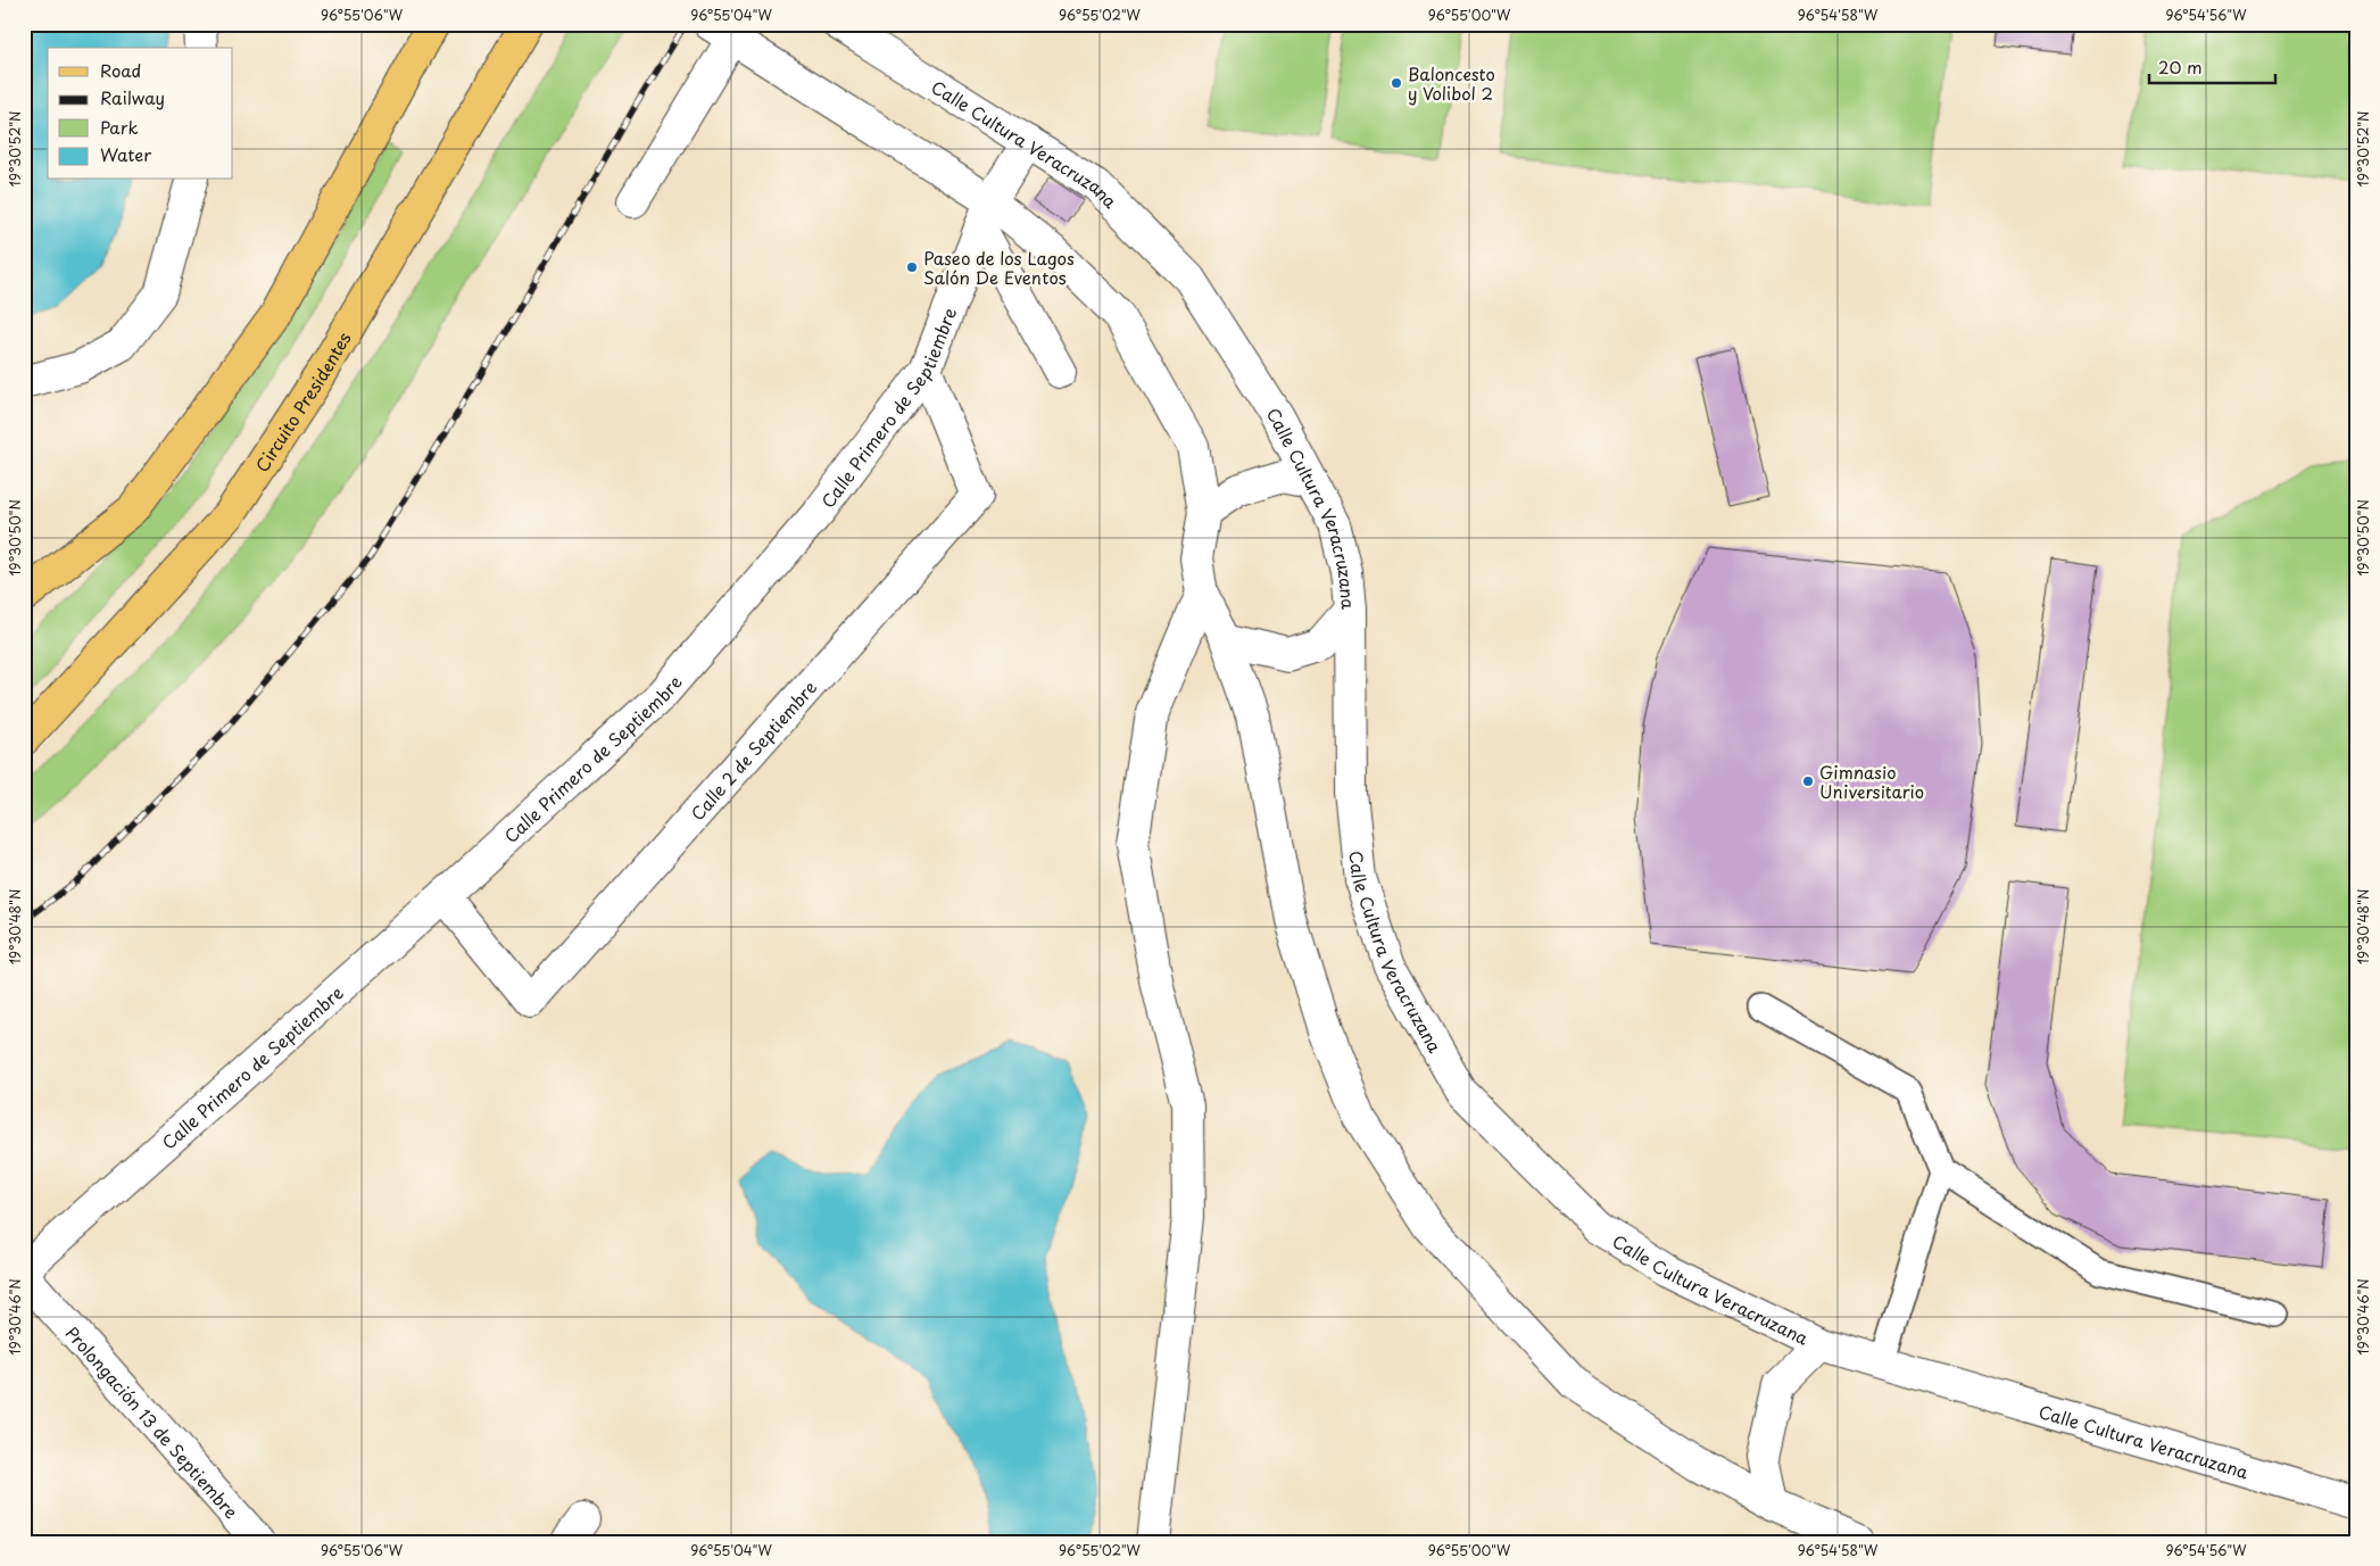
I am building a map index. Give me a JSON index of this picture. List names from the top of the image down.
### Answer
{
  "streets": {
    "main road": ["Circuito Presidentes"],
    "street": [
      "Calle Cultura Veracruzana",
      "Calle Primero de Septiembre",
      "Calle 2 de Septiembre",
      "Prolongación 13 de Septiembre"
    ]
  },
  "crossings": [
    ["Calle Cultura Veracruzana", "Calle Primero de Septiembre"],
    ["Calle Primero de Septiembre", "Calle 2 de Septiembre"]
  ],
  "places": ["Baloncesto y Volibol 2", "Paseo de los Lagos Salón De Eventos", "Gimnasio Universitario"],
  "legend": [
    "Road",
    "Railway",
    "Park",
    "Water"
  ],
  "scale_bar": "20 m",
  "coordinates": [
    "96°55'06\"W",
    "96°55'04\"W",
    "96°55'02\"W",
    "96°55'00\"W",
    "96°54'58\"W",
    "96°54'56\"W",
    "19°30'52\"N",
    "19°30'50\"N",
    "19°30'48\"N",
    "19°30'46\"N"
  ]
}
